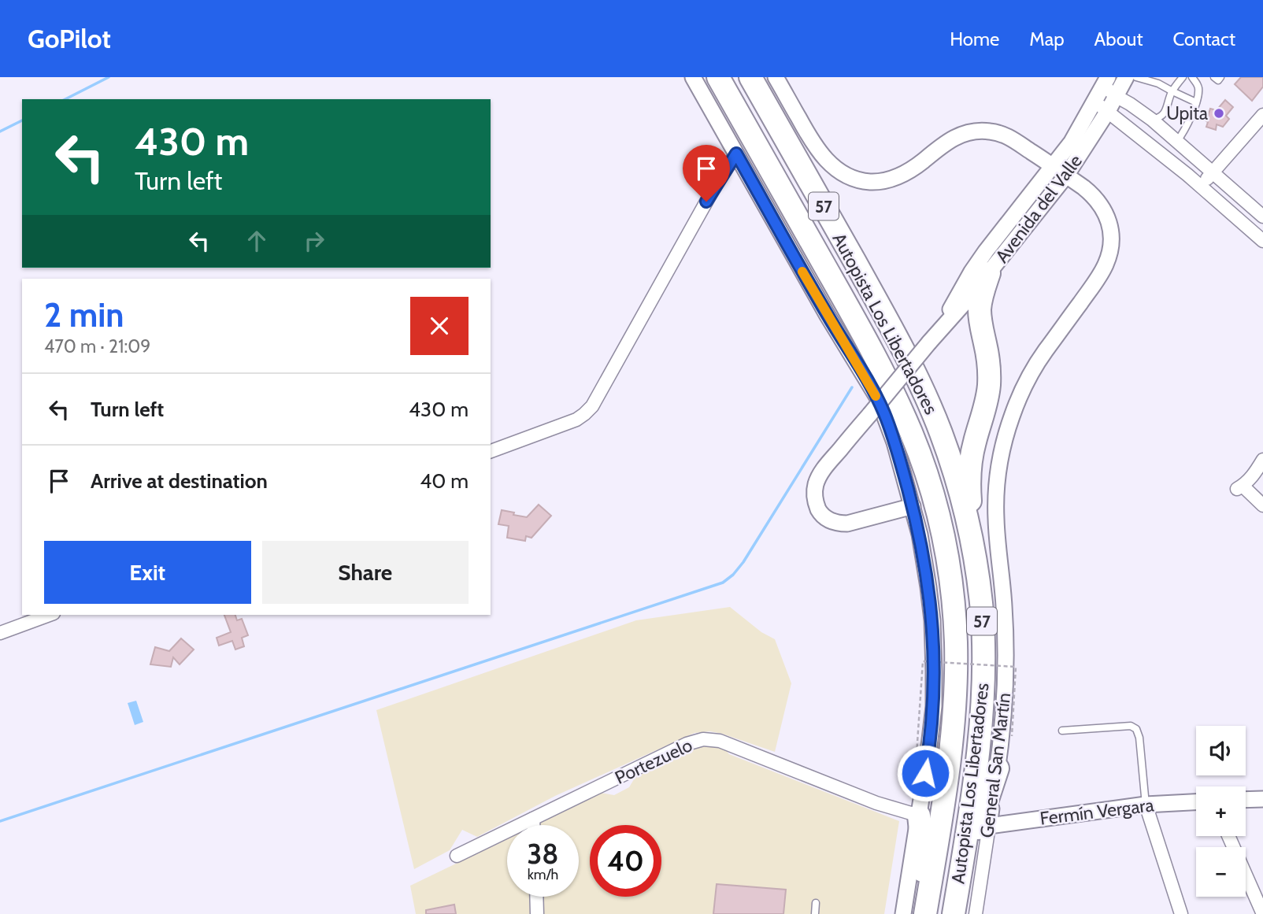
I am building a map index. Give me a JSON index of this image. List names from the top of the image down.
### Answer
{
  "streets": {
    "highway": ["57", "Autopista Los Libertadores"],
    "street": [
      "Avenida del Valle",
      "Portezuelo",
      "General San Martín",
      "Fermín Vergara"
    ]
  },
  "crossings": [
    ["Avenida del Valle", "General San Martín"],
    ["General San Martín", "Fermín Vergara"]
  ],
  "places": ["Upita"],
  "page": {
    "header": "GoPilot",
    "nav": [
      "Home",
      "Map",
      "About",
      "Contact"
    ],
    "turn": ["430 m", "Turn left"],
    "heading": ["2 min", "470 m · 21:09"],
    "list": [
      {
        "name": "Turn left",
        "value": "430 m"
      },
      {
        "name": "Arrive at destination",
        "value": "40 m"
      }
    ],
    "buttons": ["Exit", "Share"],
    "map_buttons": ["+", "−"],
    "speed": "38 km/h",
    "limit": "40"
  }
}
